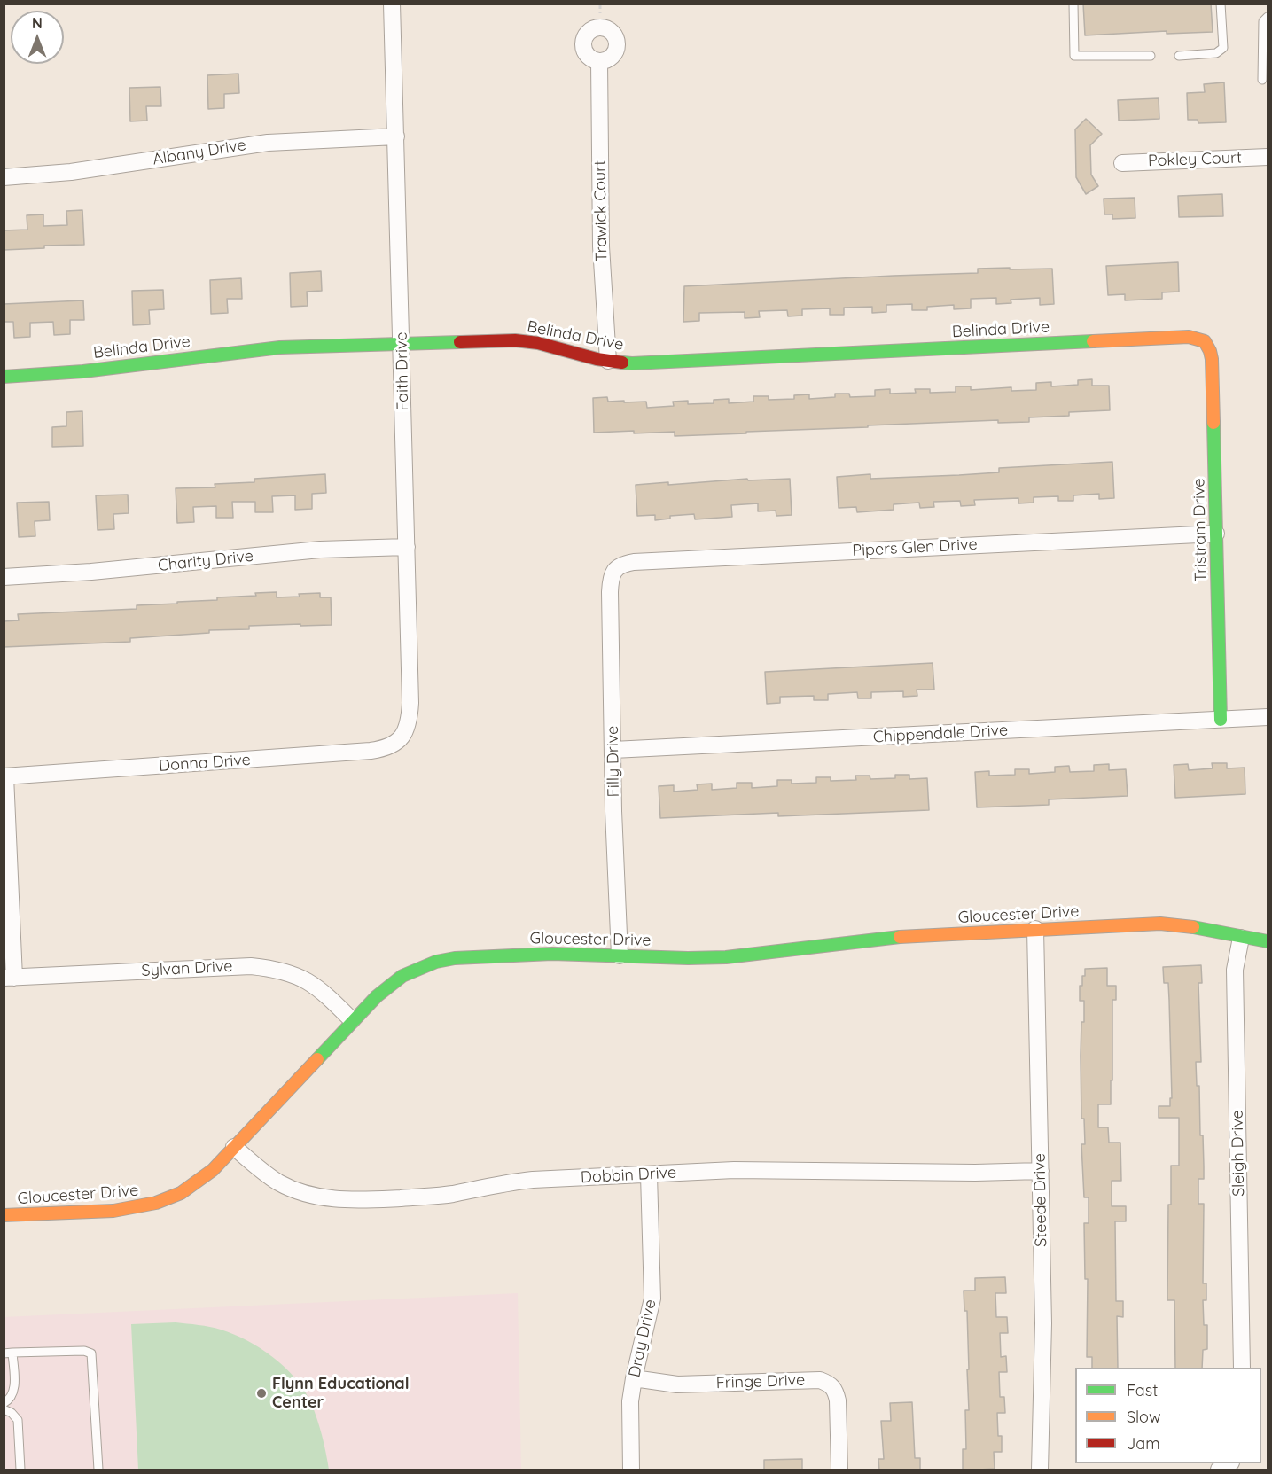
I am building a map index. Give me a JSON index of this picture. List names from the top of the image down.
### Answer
{
  "streets": {
    "street": [
      "Albany Drive",
      "Pokley Court",
      "Trawick Court",
      "Belinda Drive",
      "Faith Drive",
      "Tristram Drive",
      "Pipers Glen Drive",
      "Charity Drive",
      "Chippendale Drive",
      "Filly Drive",
      "Donna Drive",
      "Gloucester Drive",
      "Sylvan Drive",
      "Sleigh Drive",
      "Dobbin Drive",
      "Steede Drive",
      "Dray Drive",
      "Fringe Drive"
    ]
  },
  "crossings": [
    ["Albany Drive", "Faith Drive"],
    ["Trawick Court", "Belinda Drive"],
    ["Belinda Drive", "Faith Drive"],
    ["Belinda Drive", "Tristram Drive"],
    ["Faith Drive", "Charity Drive"],
    ["Faith Drive", "Donna Drive"],
    ["Tristram Drive", "Pipers Glen Drive"],
    ["Tristram Drive", "Chippendale Drive"],
    ["Pipers Glen Drive", "Filly Drive"],
    ["Chippendale Drive", "Filly Drive"],
    ["Filly Drive", "Gloucester Drive"],
    ["Gloucester Drive", "Sylvan Drive"],
    ["Gloucester Drive", "Sleigh Drive"],
    ["Gloucester Drive", "Dobbin Drive"],
    ["Gloucester Drive", "Steede Drive"],
    ["Dobbin Drive", "Steede Drive"],
    ["Dobbin Drive", "Dray Drive"],
    ["Dray Drive", "Fringe Drive"]
  ],
  "places": ["Flynn Educational Center"],
  "legend": ["Fast", "Slow", "Jam"],
  "north": "top"
}
